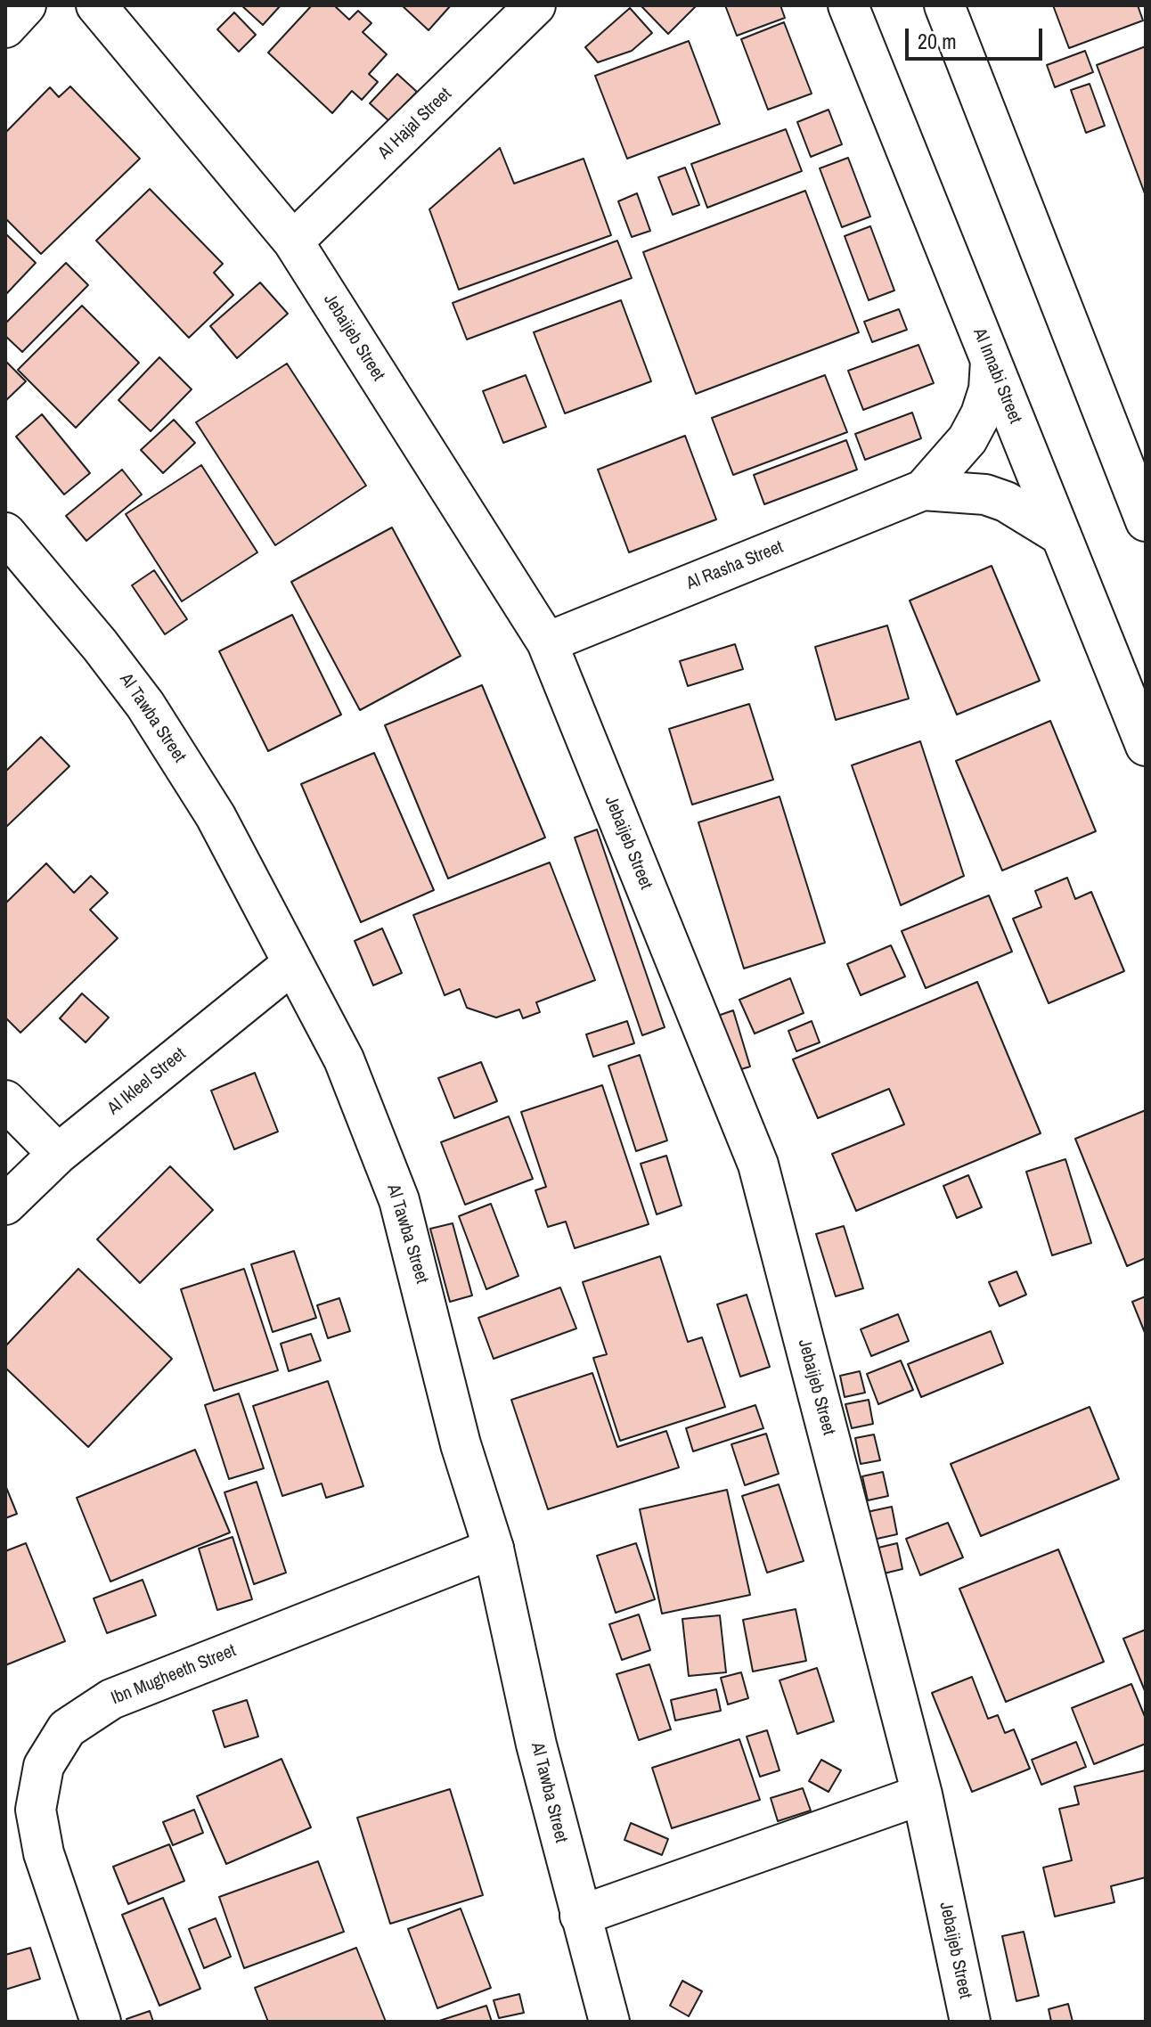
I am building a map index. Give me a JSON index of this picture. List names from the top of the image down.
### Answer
{
  "streets": {
    "street": [
      "Al Hajal Street",
      "Jebaijeb Street",
      "Al Innabi Street",
      "Al Rasha Street",
      "Al Tawba Street",
      "Al Ikleel Street",
      "Ibn Mugheeth Street"
    ]
  },
  "crossings": [
    ["Al Hajal Street", "Jebaijeb Street"],
    ["Jebaijeb Street", "Al Rasha Street"],
    ["Al Innabi Street", "Al Rasha Street"],
    ["Al Tawba Street", "Al Ikleel Street"],
    ["Al Tawba Street", "Ibn Mugheeth Street"]
  ],
  "scale_bar": "20 m"
}
